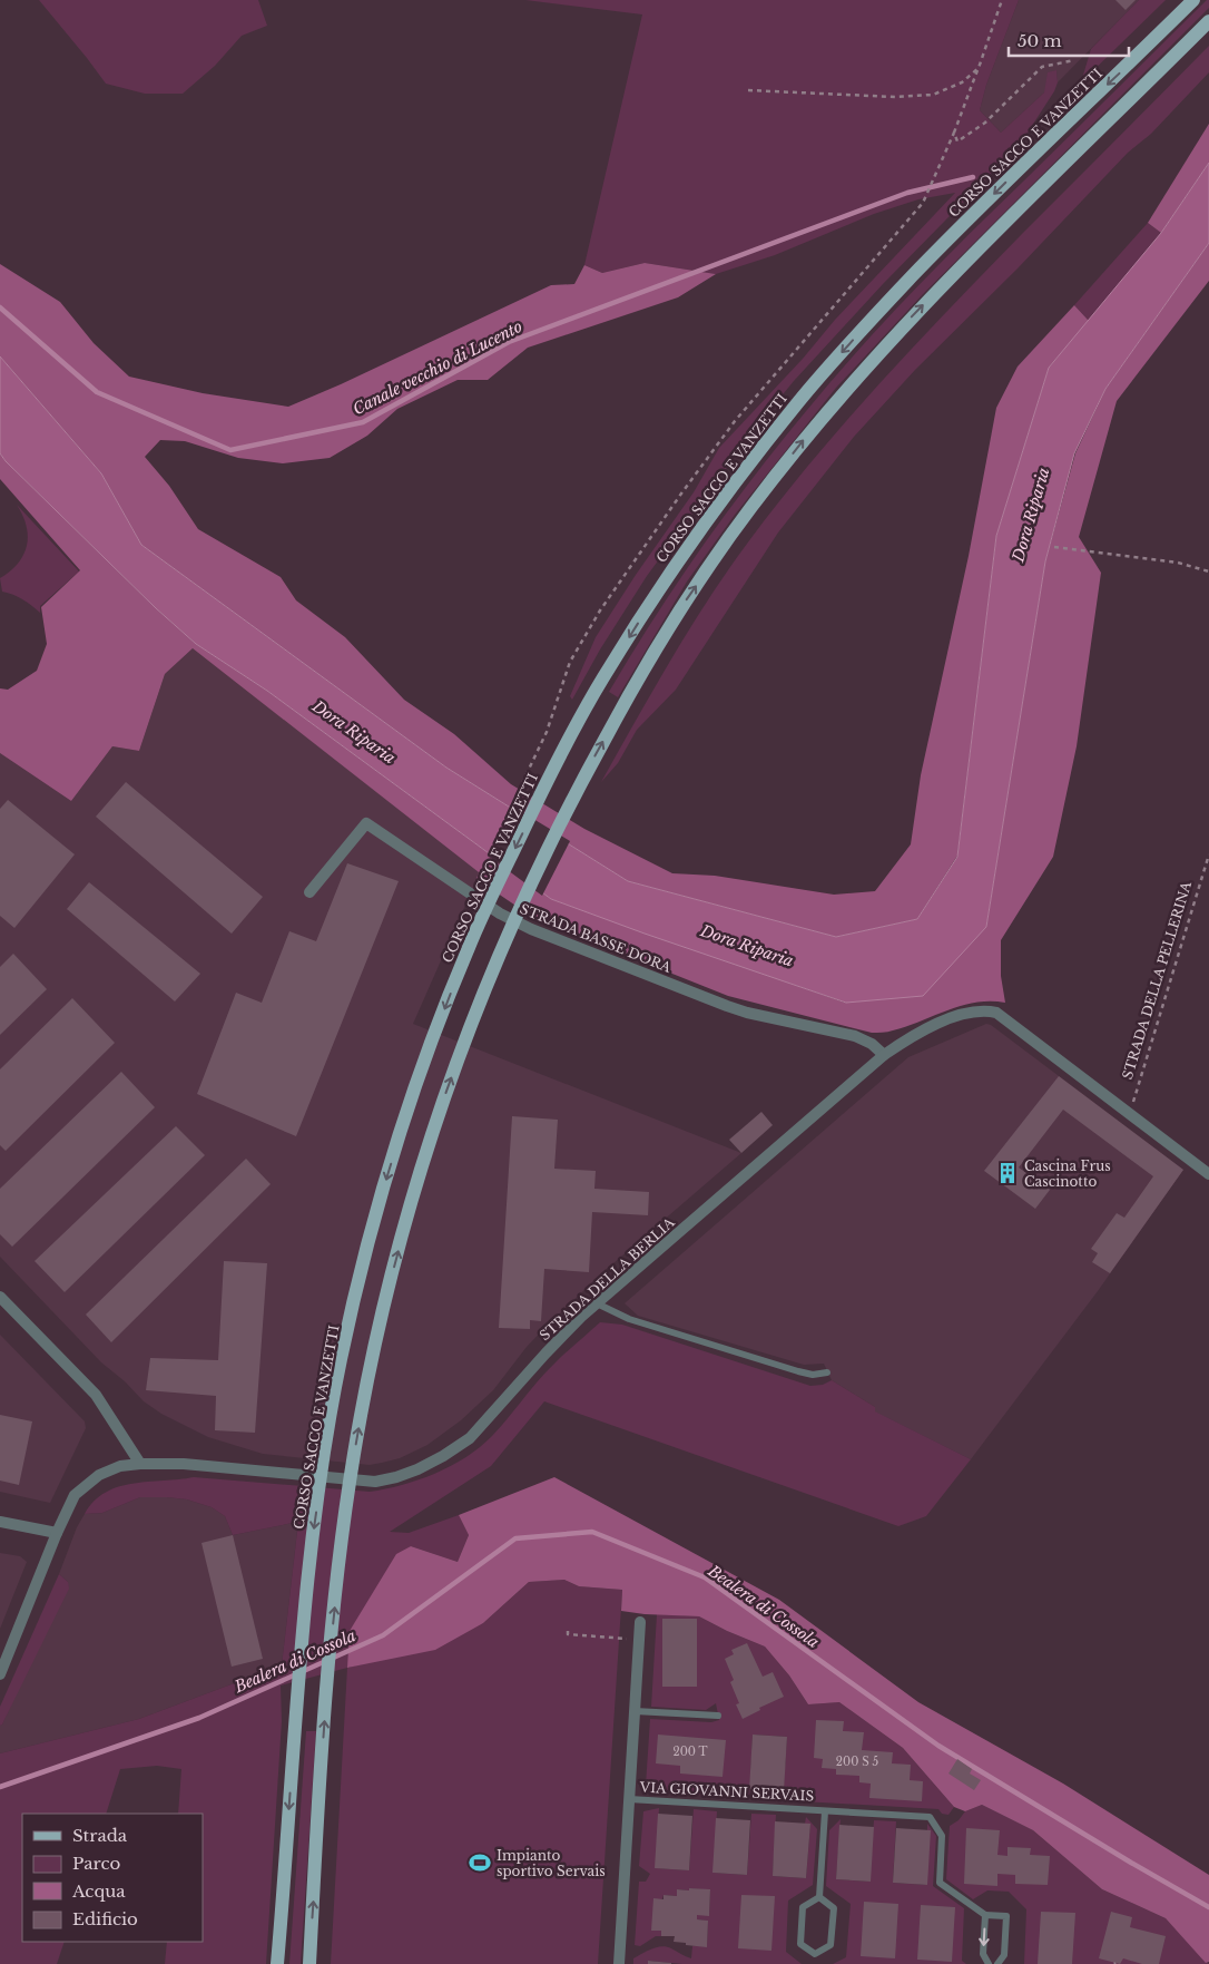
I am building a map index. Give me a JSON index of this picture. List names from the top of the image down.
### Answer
{
  "streets": {
    "main road": ["CORSO SACCO E VANZETTI"],
    "street": ["STRADA BASSE DORA", "STRADA DELLA BERLIA", "VIA GIOVANNI SERVAIS"],
    "path": ["STRADA DELLA PELLERINA"]
  },
  "crossings": [
    ["STRADA BASSE DORA", "STRADA DELLA BERLIA"],
    ["STRADA DELLA PELLERINA", "STRADA DELLA BERLIA"]
  ],
  "water": ["Canale vecchio di Lucento", "Dora Riparia", "Bealera di Cossola"],
  "places": {
    "building": ["Cascina Frus Cascinotto"],
    "sports": ["Impianto sportivo Servais"]
  },
  "house_numbers": ["200 T", "200 S 5"],
  "legend": [
    "Strada",
    "Parco",
    "Acqua",
    "Edificio"
  ],
  "scale_bar": "50 m"
}
